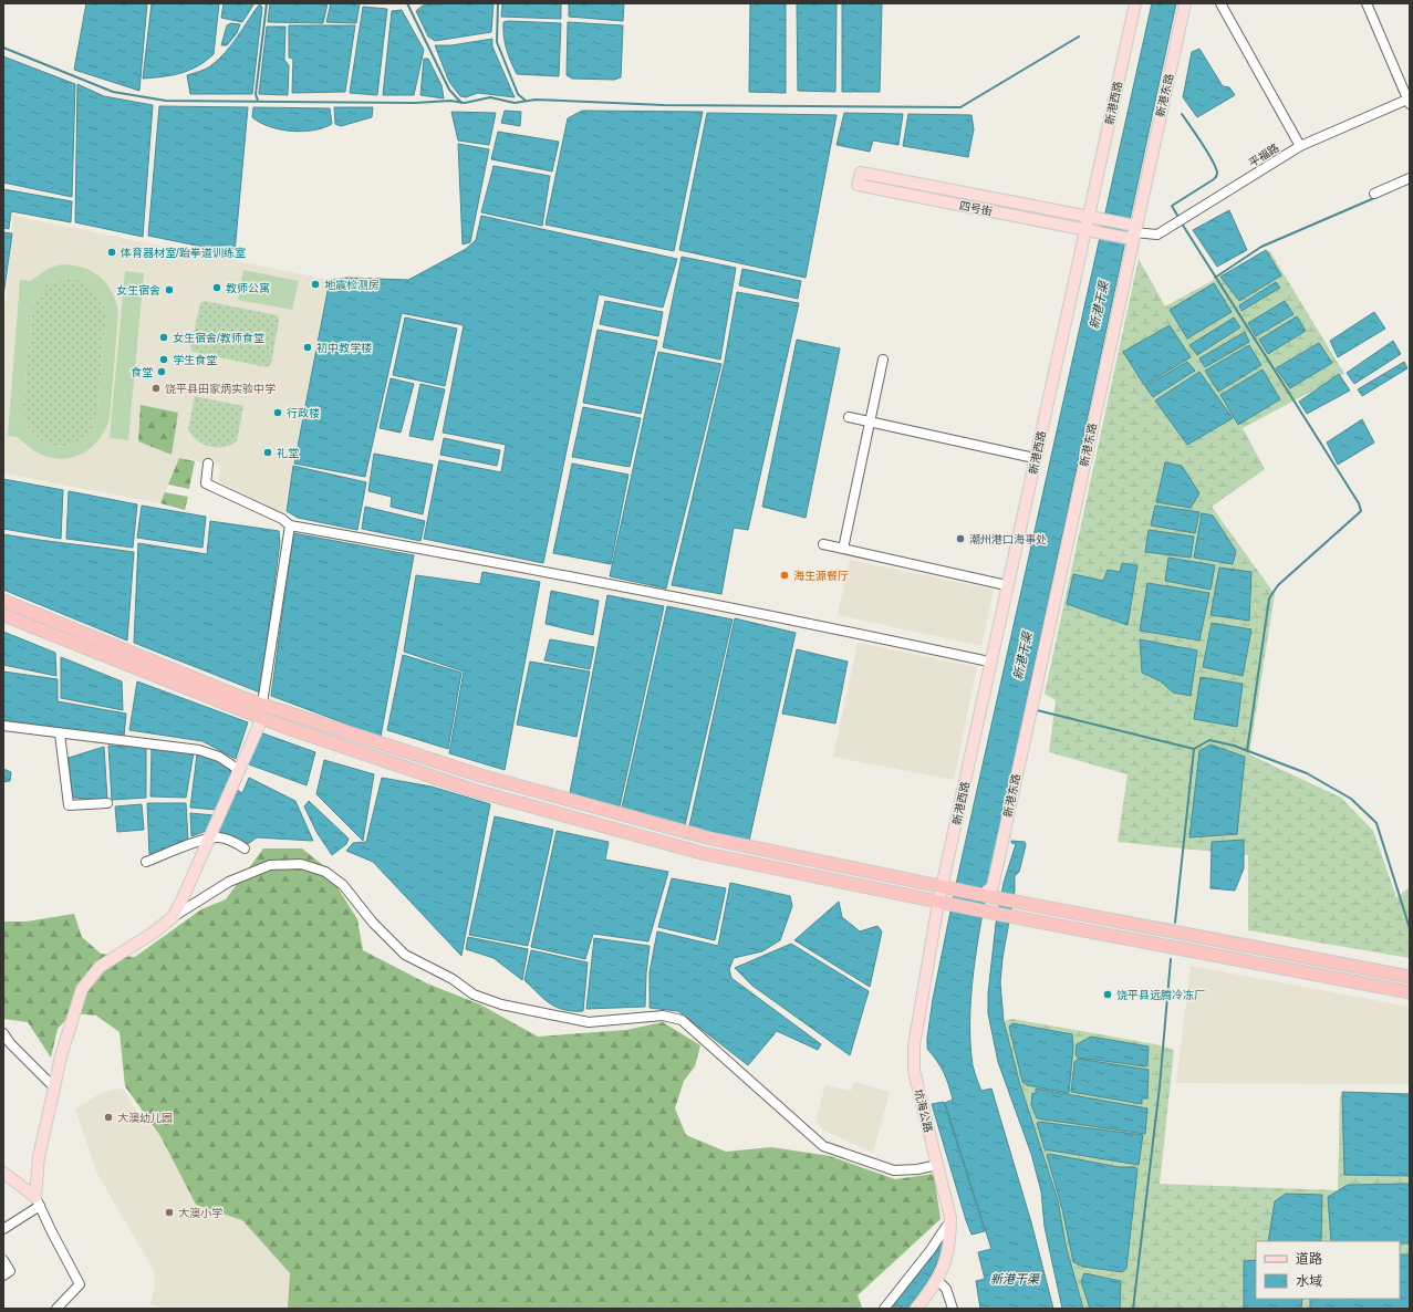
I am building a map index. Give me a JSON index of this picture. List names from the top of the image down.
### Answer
{
  "streets": {
    "main road": [
      "新港东路",
      "新港西路",
      "四号街",
      "坑海公路"
    ],
    "street": ["平福路"]
  },
  "crossings": [
    ["新港东路", "平福路"],
    ["新港东路", "四号街"],
    ["新港西路", "坑海公路"],
    ["平福路", "四号街"]
  ],
  "water": ["新港干渠"],
  "places": [
    "体育器材室/跆拳道训练室",
    "地震检测房",
    "教师公寓",
    "女生宿舍",
    "女生宿舍/教师食堂",
    "初中教学楼",
    "学生食堂",
    "食堂",
    "饶平县田家炳实验中学",
    "行政楼",
    "礼堂",
    "潮州港口海事处",
    "海生源餐厅",
    "饶平县远腾冷冻厂",
    "大澳幼儿园",
    "大澳小学"
  ],
  "legend": ["道路", "水域"]
}
